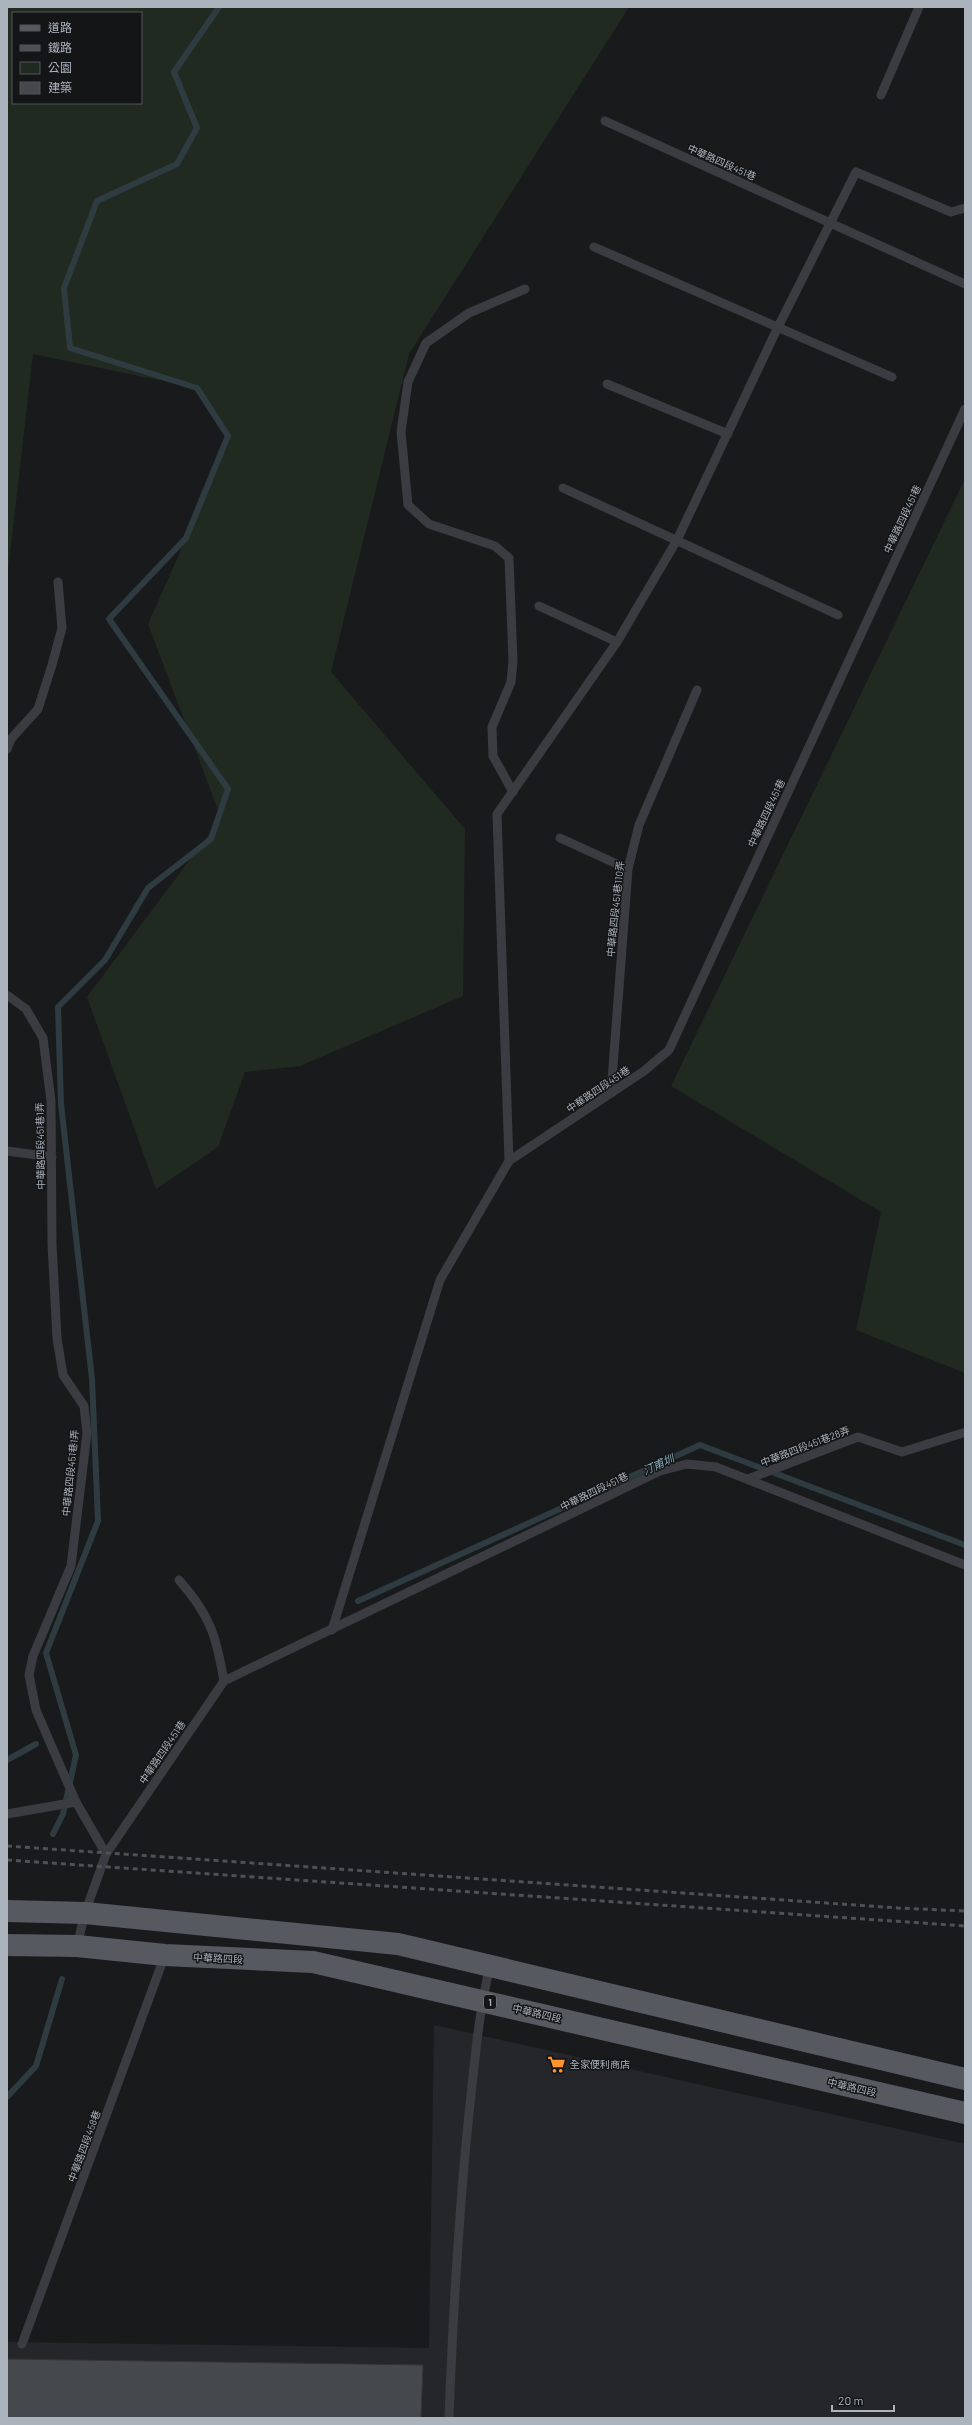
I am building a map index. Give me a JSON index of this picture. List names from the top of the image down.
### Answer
{
  "streets": {
    "main road": ["中華路四段", "1"],
    "lane": [
      "中華路四段451巷",
      "中華路四段451巷110弄",
      "中華路四段451巷1弄",
      "中華路四段451巷28弄",
      "中華路四段458巷"
    ]
  },
  "crossings": [
    ["中華路四段451巷", "中華路四段451巷110弄"],
    ["中華路四段451巷", "中華路四段451巷1弄"],
    ["中華路四段451巷", "中華路四段451巷28弄"],
    ["中華路四段451巷", "中華路四段"],
    ["中華路四段", "中華路四段458巷"]
  ],
  "water": ["汀甫圳"],
  "places": {
    "supermarket": ["全家便利商店"]
  },
  "legend": [
    "道路",
    "鐵路",
    "公園",
    "建築"
  ],
  "scale_bar": "20 m"
}
